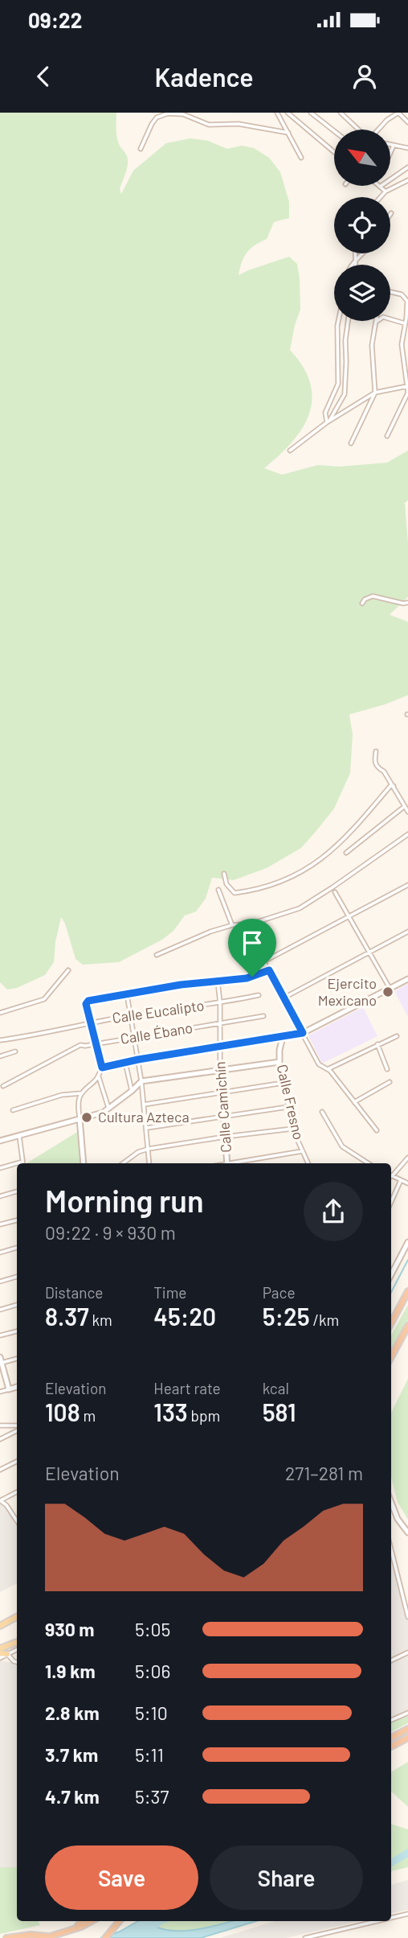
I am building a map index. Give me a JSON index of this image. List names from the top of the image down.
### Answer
{
  "streets": {
    "street": [
      "Calle Eucalipto",
      "Calle Ébano",
      "Calle Fresno",
      "Calle Camichín"
    ]
  },
  "crossings": [
    ["Calle Eucalipto", "Calle Camichín"],
    ["Calle Ébano", "Calle Camichín"]
  ],
  "places": ["Ejercito Mexicano", "Cultura Azteca"],
  "north": "top left",
  "page": {
    "status": "09:22",
    "header": "Kadence",
    "heading": ["Morning run", "09:22 · 9 × 930 m"],
    "stats": [
      ["Distance", "8.37 km"],
      ["Time", "45:20"],
      ["Pace", "5:25 /km"],
      ["Elevation", "108 m"],
      ["Heart rate", "133 bpm"],
      ["kcal", "581"]
    ],
    "chart": ["Elevation", "271–281 m"],
    "list": [
      {
        "name": "930 m",
        "note": "5:05"
      },
      {
        "name": "1.9 km",
        "note": "5:06"
      },
      {
        "name": "2.8 km",
        "note": "5:10"
      },
      {
        "name": "3.7 km",
        "note": "5:11"
      },
      {
        "name": "4.7 km",
        "note": "5:37"
      }
    ],
    "buttons": ["Save", "Share"]
  }
}
